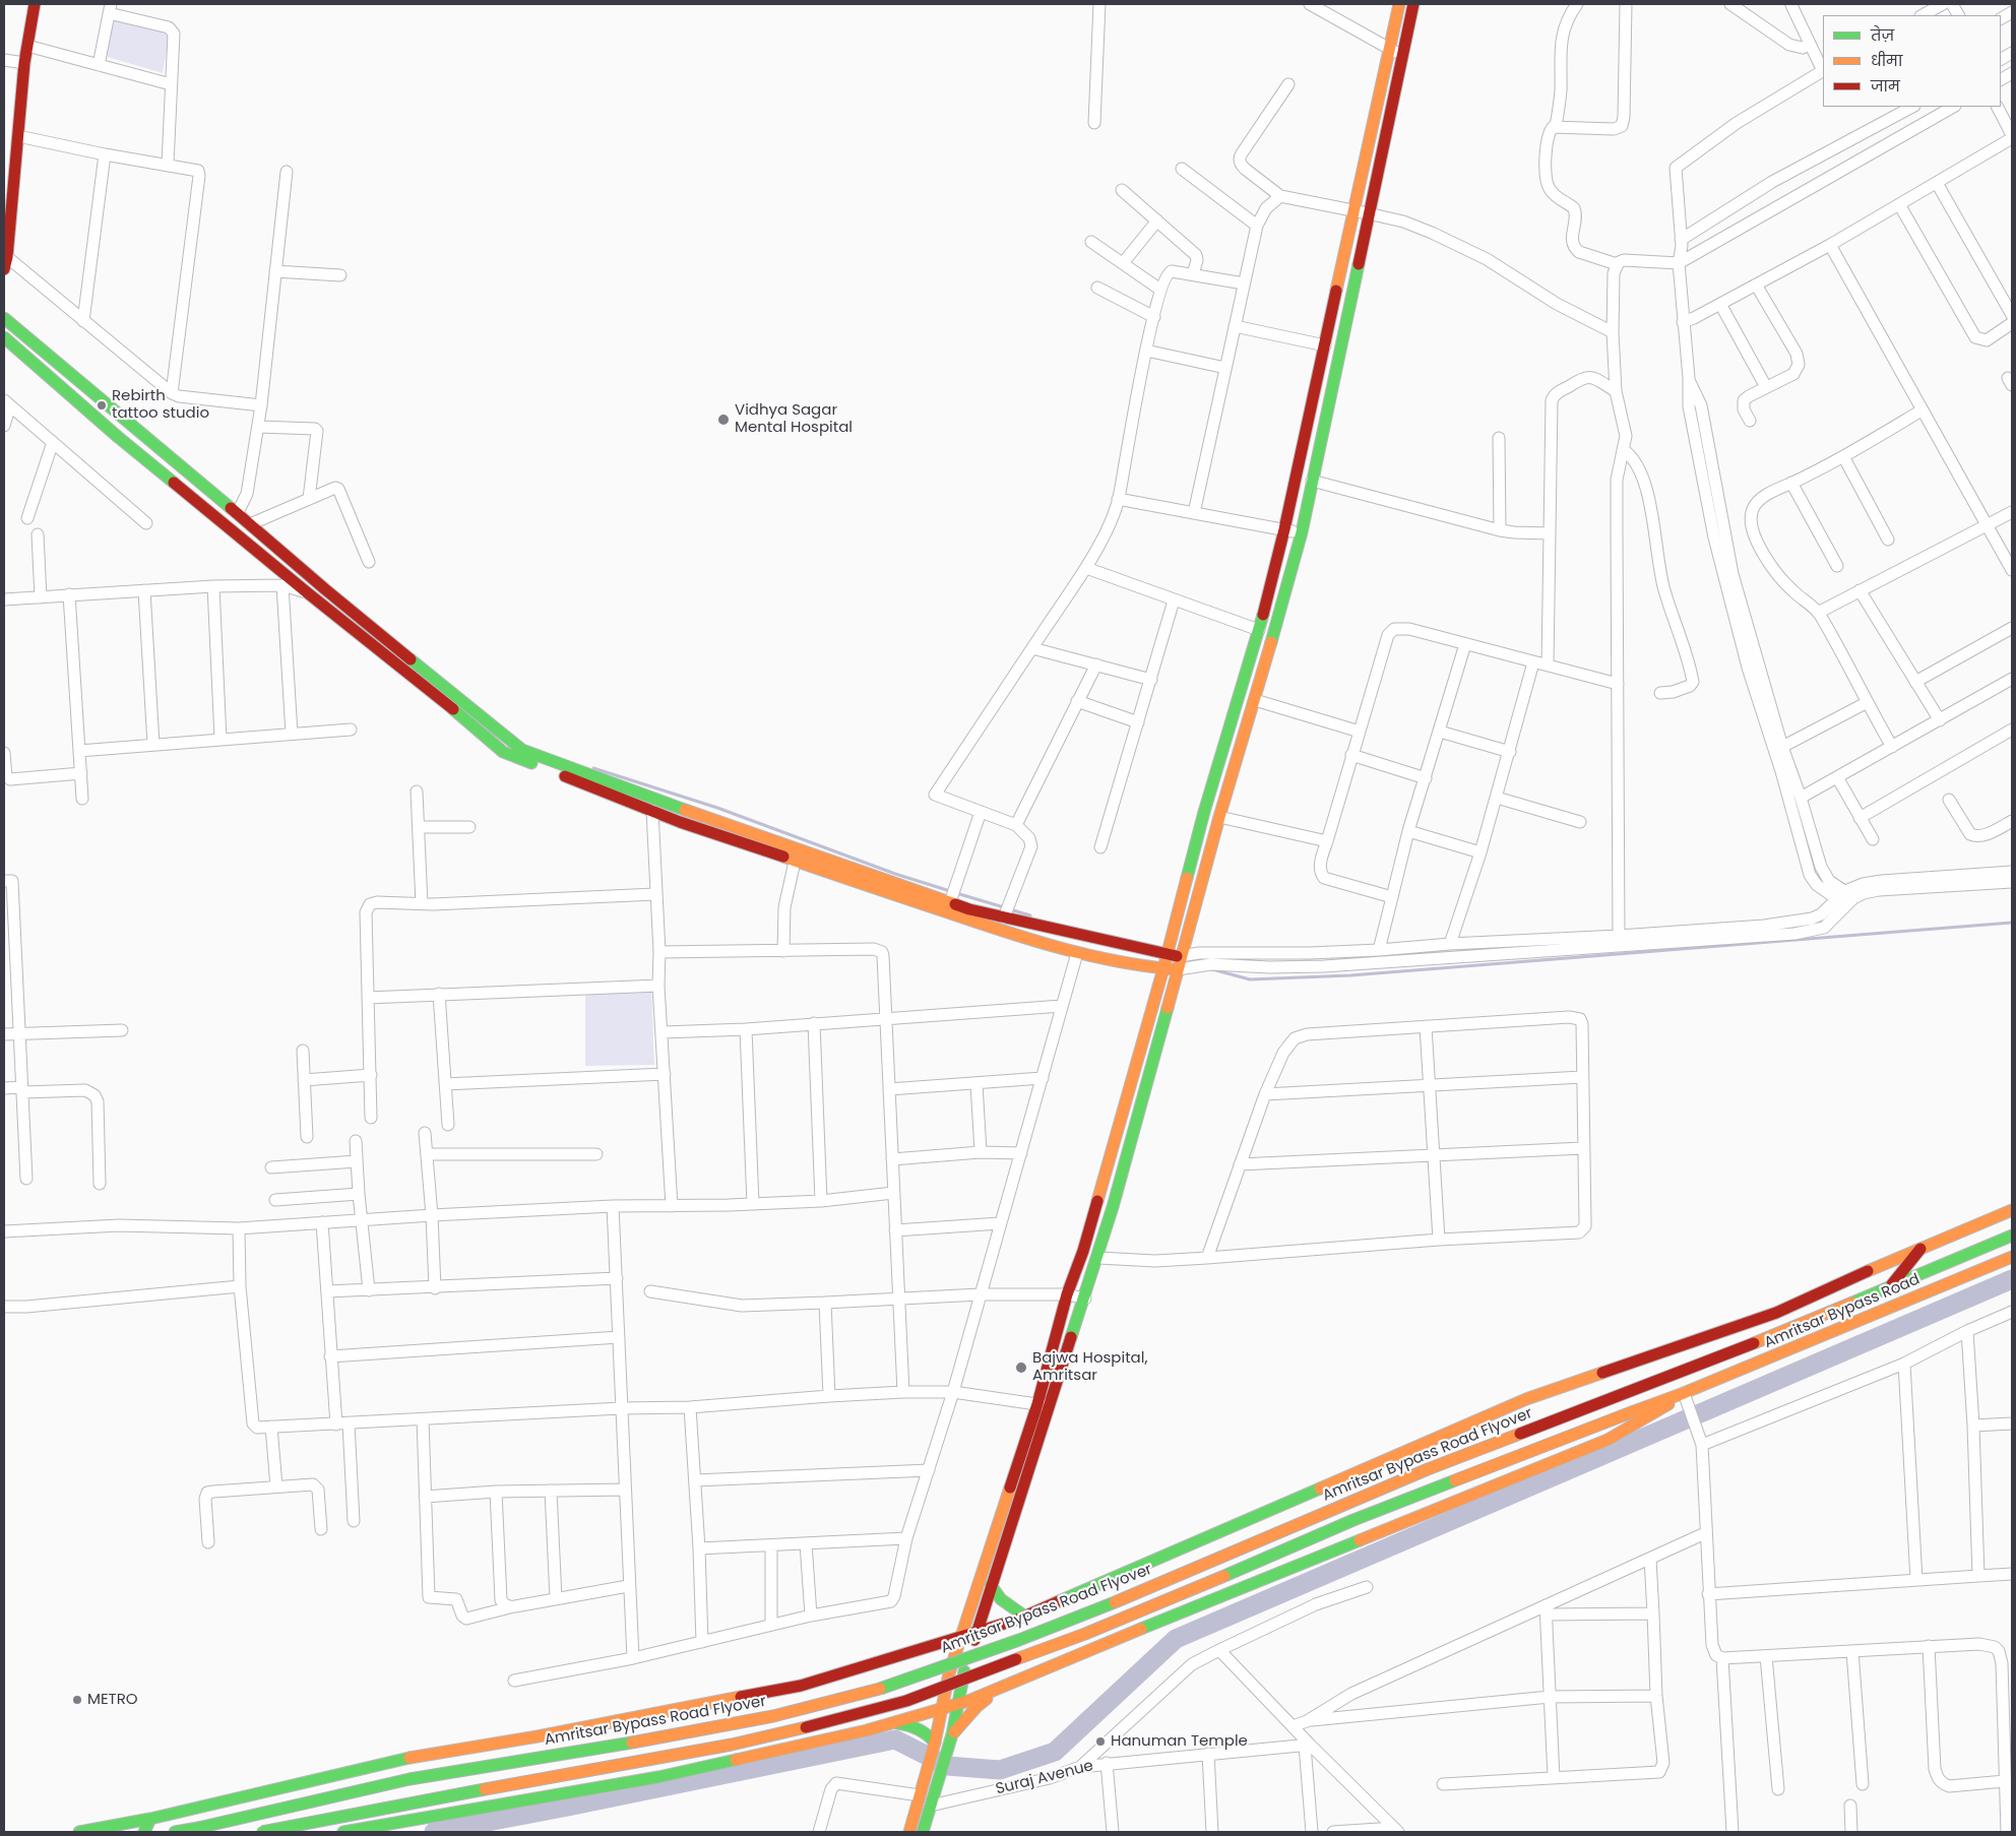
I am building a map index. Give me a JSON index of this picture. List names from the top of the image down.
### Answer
{
  "streets": {
    "main road": ["Amritsar Bypass Road", "Amritsar Bypass Road Flyover"],
    "street": ["Suraj Avenue"]
  },
  "crossings": [
    ["Amritsar Bypass Road", "Amritsar Bypass Road Flyover"]
  ],
  "places": [
    "Rebirth tattoo studio",
    "Vidhya Sagar Mental Hospital",
    "Bajwa Hospital, Amritsar",
    "METRO",
    "Hanuman Temple"
  ],
  "legend": ["तेज़", "धीमा", "जाम"]
}
